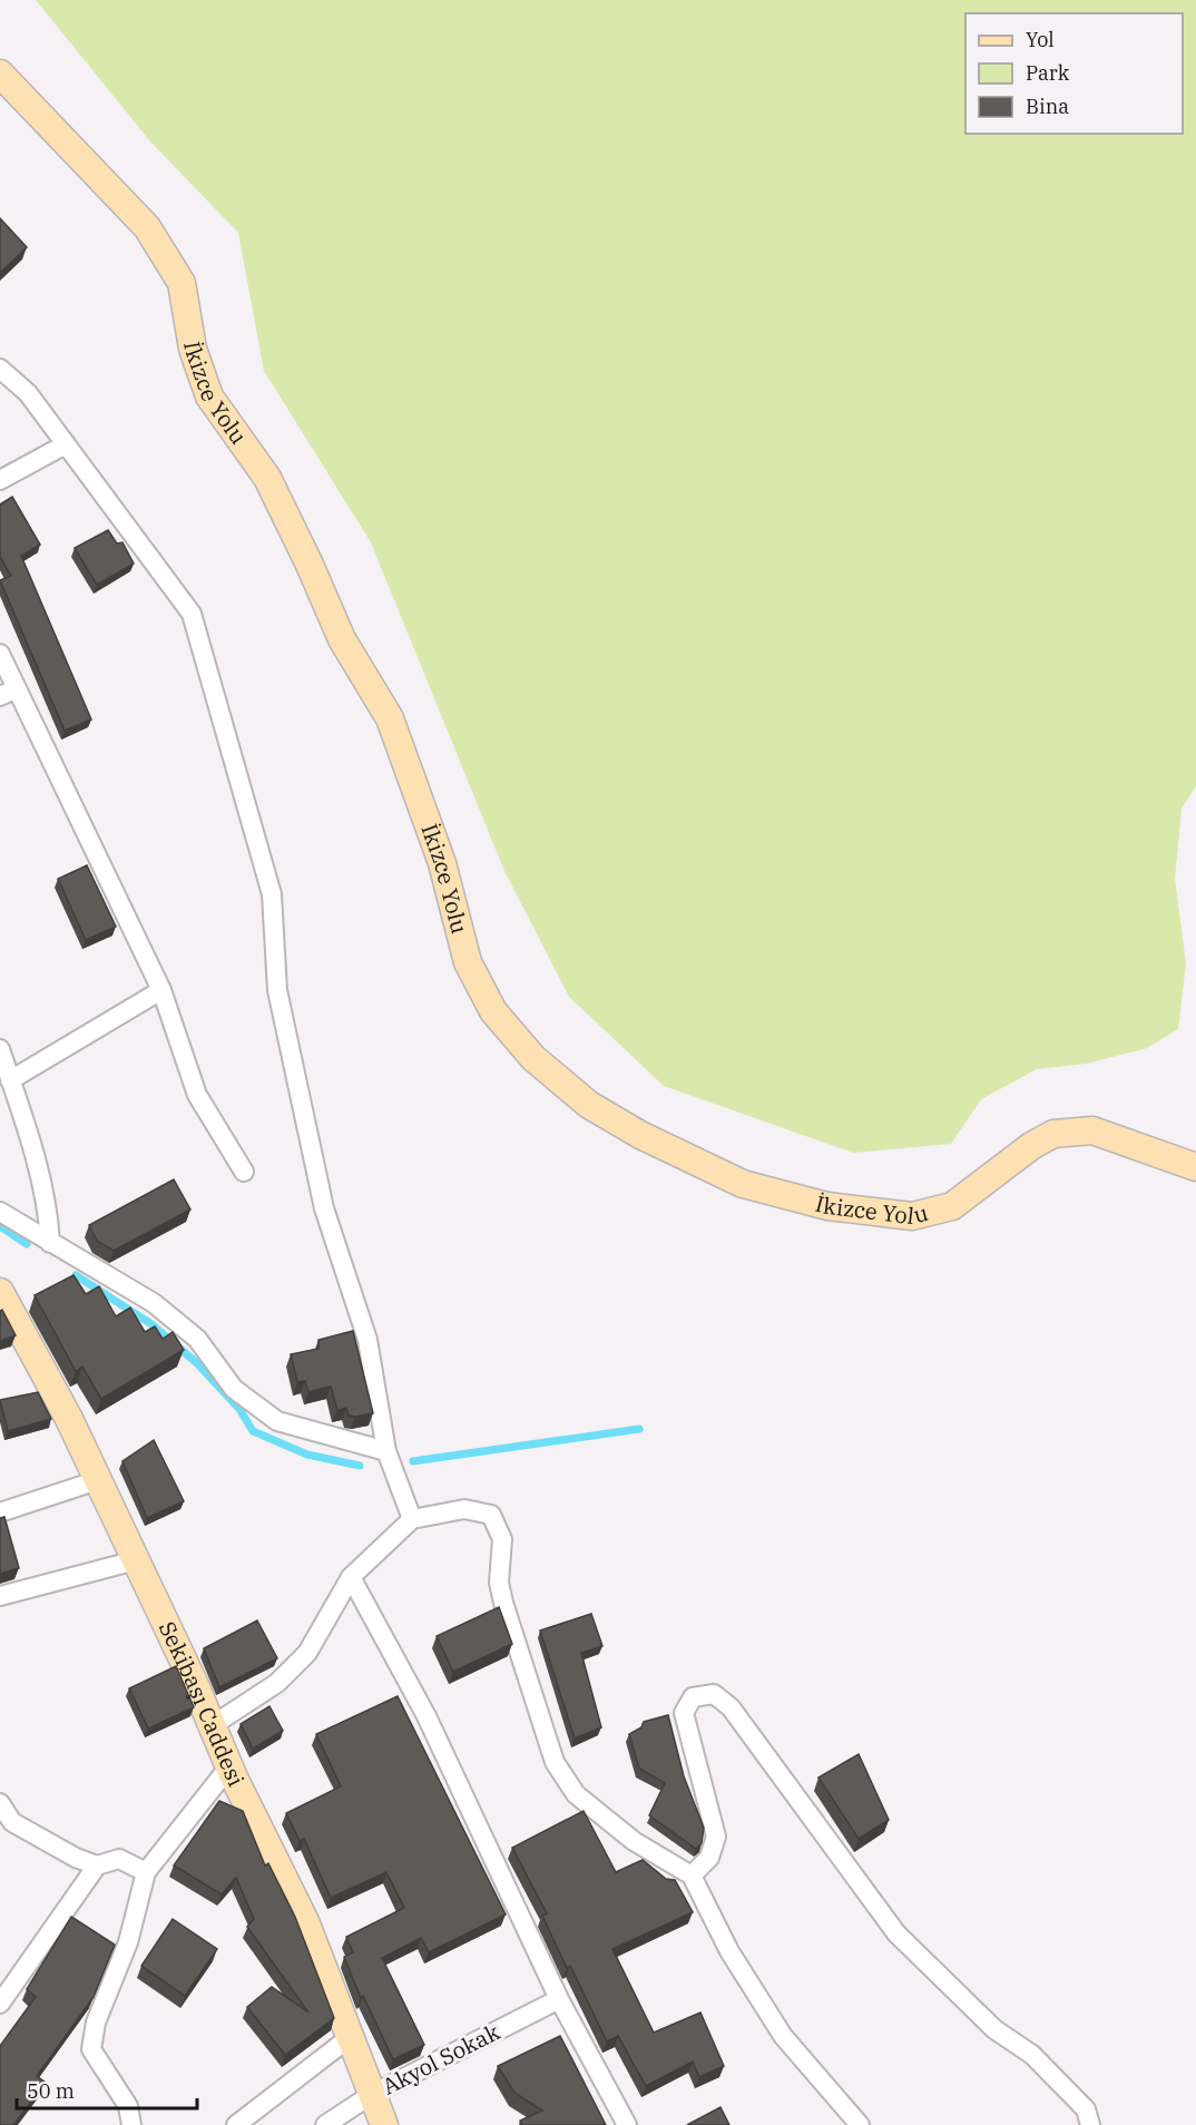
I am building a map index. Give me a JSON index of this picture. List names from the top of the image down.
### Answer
{
  "streets": {
    "street": ["İkizce Yolu", "Sekibaşı Caddesi", "Akyol Sokak"]
  },
  "crossings": [
    ["Sekibaşı Caddesi", "Akyol Sokak"]
  ],
  "legend": ["Yol", "Park", "Bina"],
  "scale_bar": "50 m"
}
